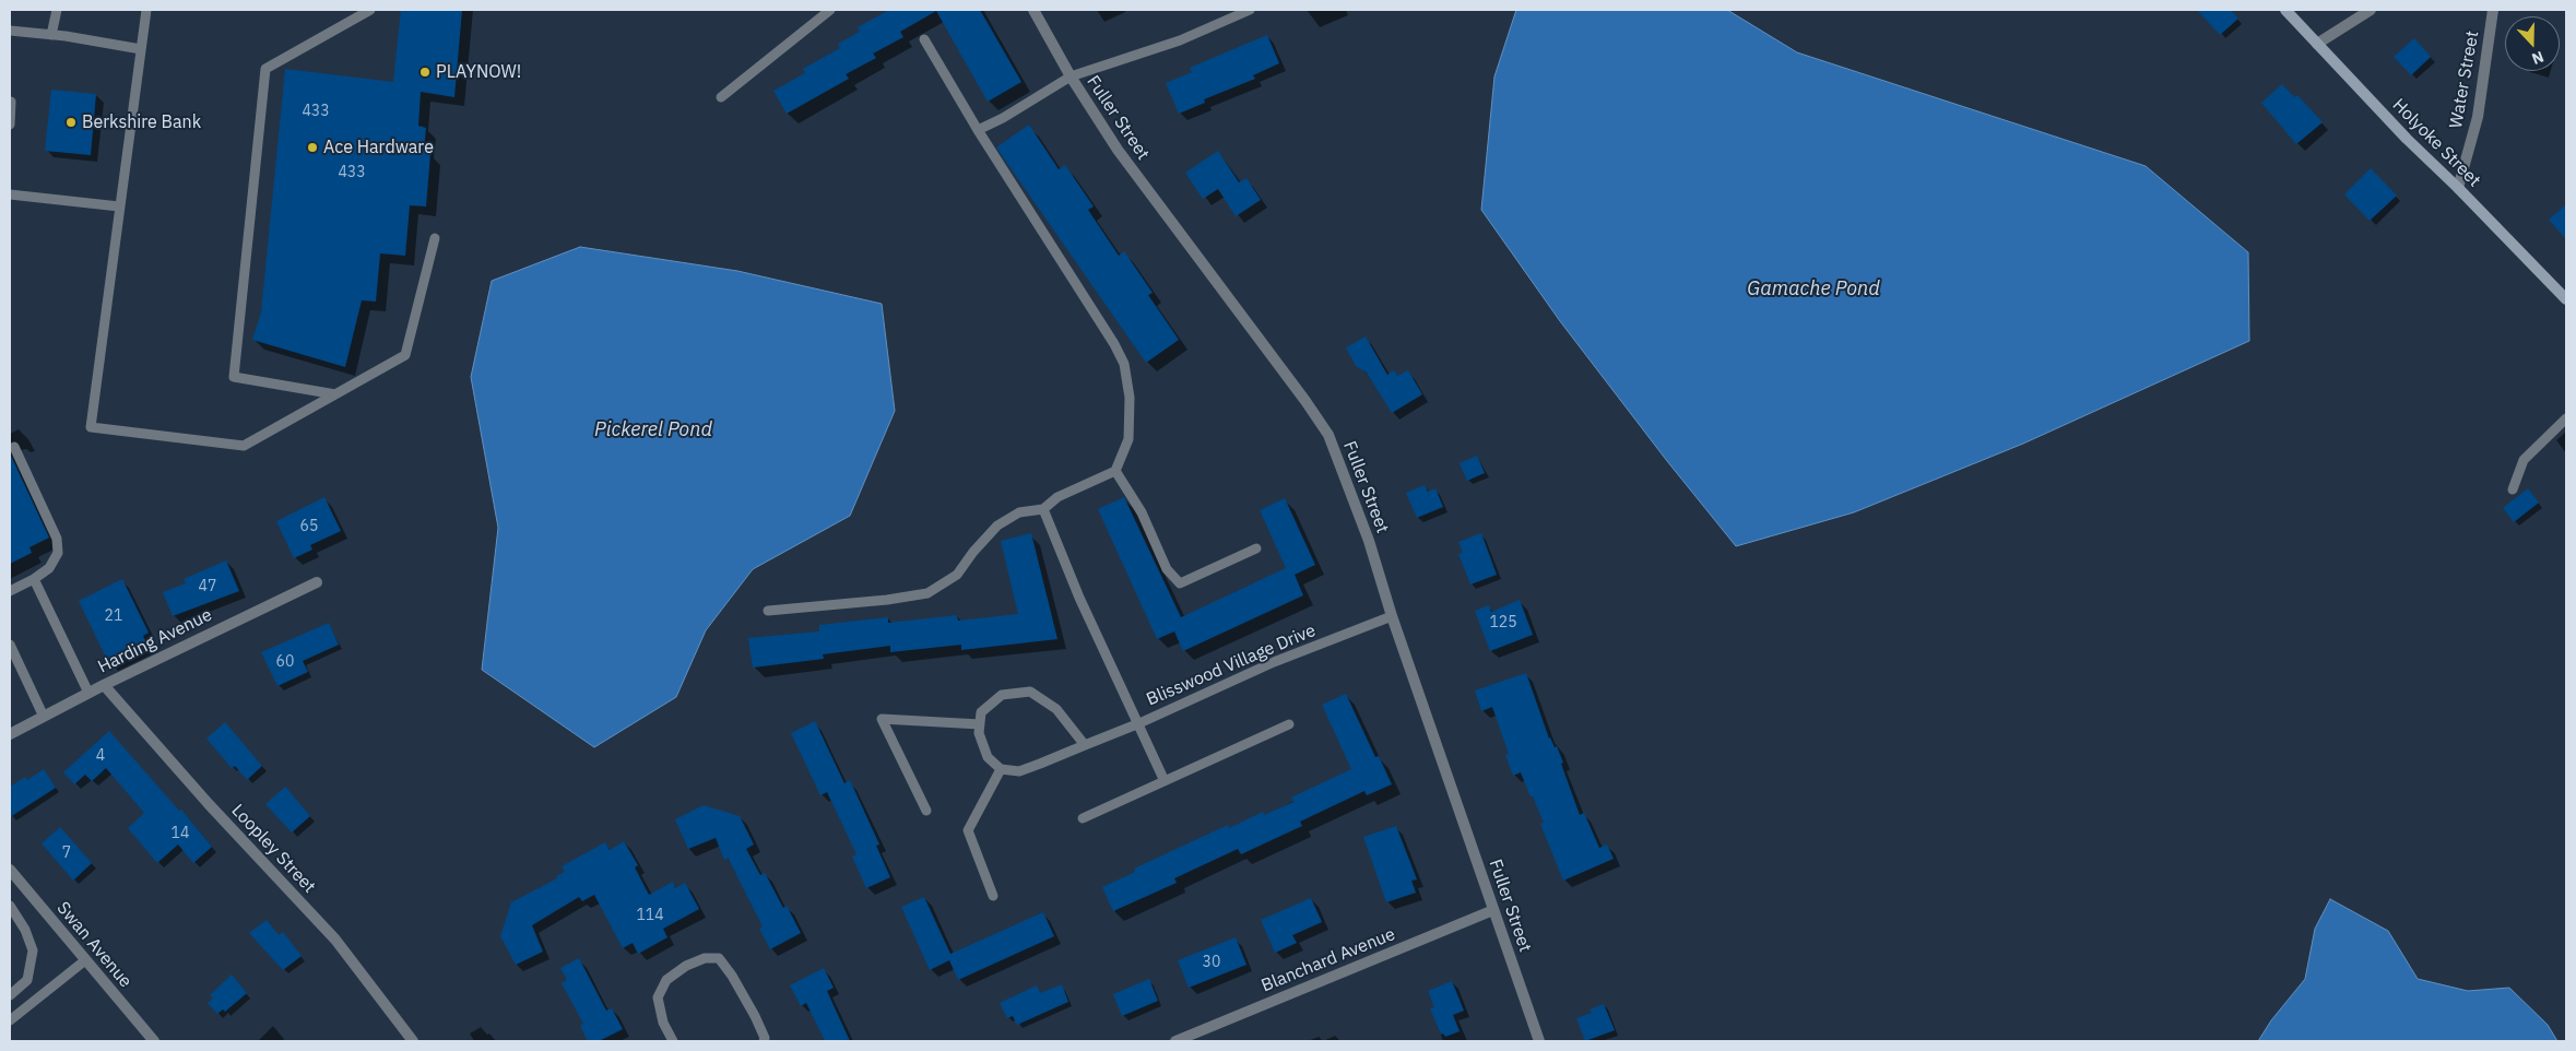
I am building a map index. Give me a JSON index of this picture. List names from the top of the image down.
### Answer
{
  "streets": {
    "main road": ["Holyoke Street"],
    "street": [
      "Water Street",
      "Fuller Street",
      "Harding Avenue",
      "Loopley Street",
      "Swan Avenue",
      "Blanchard Avenue"
    ],
    "lane": ["Blisswood Village Drive"]
  },
  "crossings": [
    ["Water Street", "Holyoke Street"],
    ["Fuller Street", "Blisswood Village Drive"],
    ["Fuller Street", "Blanchard Avenue"],
    ["Harding Avenue", "Loopley Street"]
  ],
  "water": ["Gamache Pond", "Pickerel Pond"],
  "places": ["PLAYNOW!", "Berkshire Bank", "Ace Hardware"],
  "house_numbers": [
    "433",
    "433",
    "65",
    "47",
    "21",
    "125",
    "60",
    "4",
    "14",
    "7",
    "114",
    "30"
  ],
  "north": "bottom"
}
